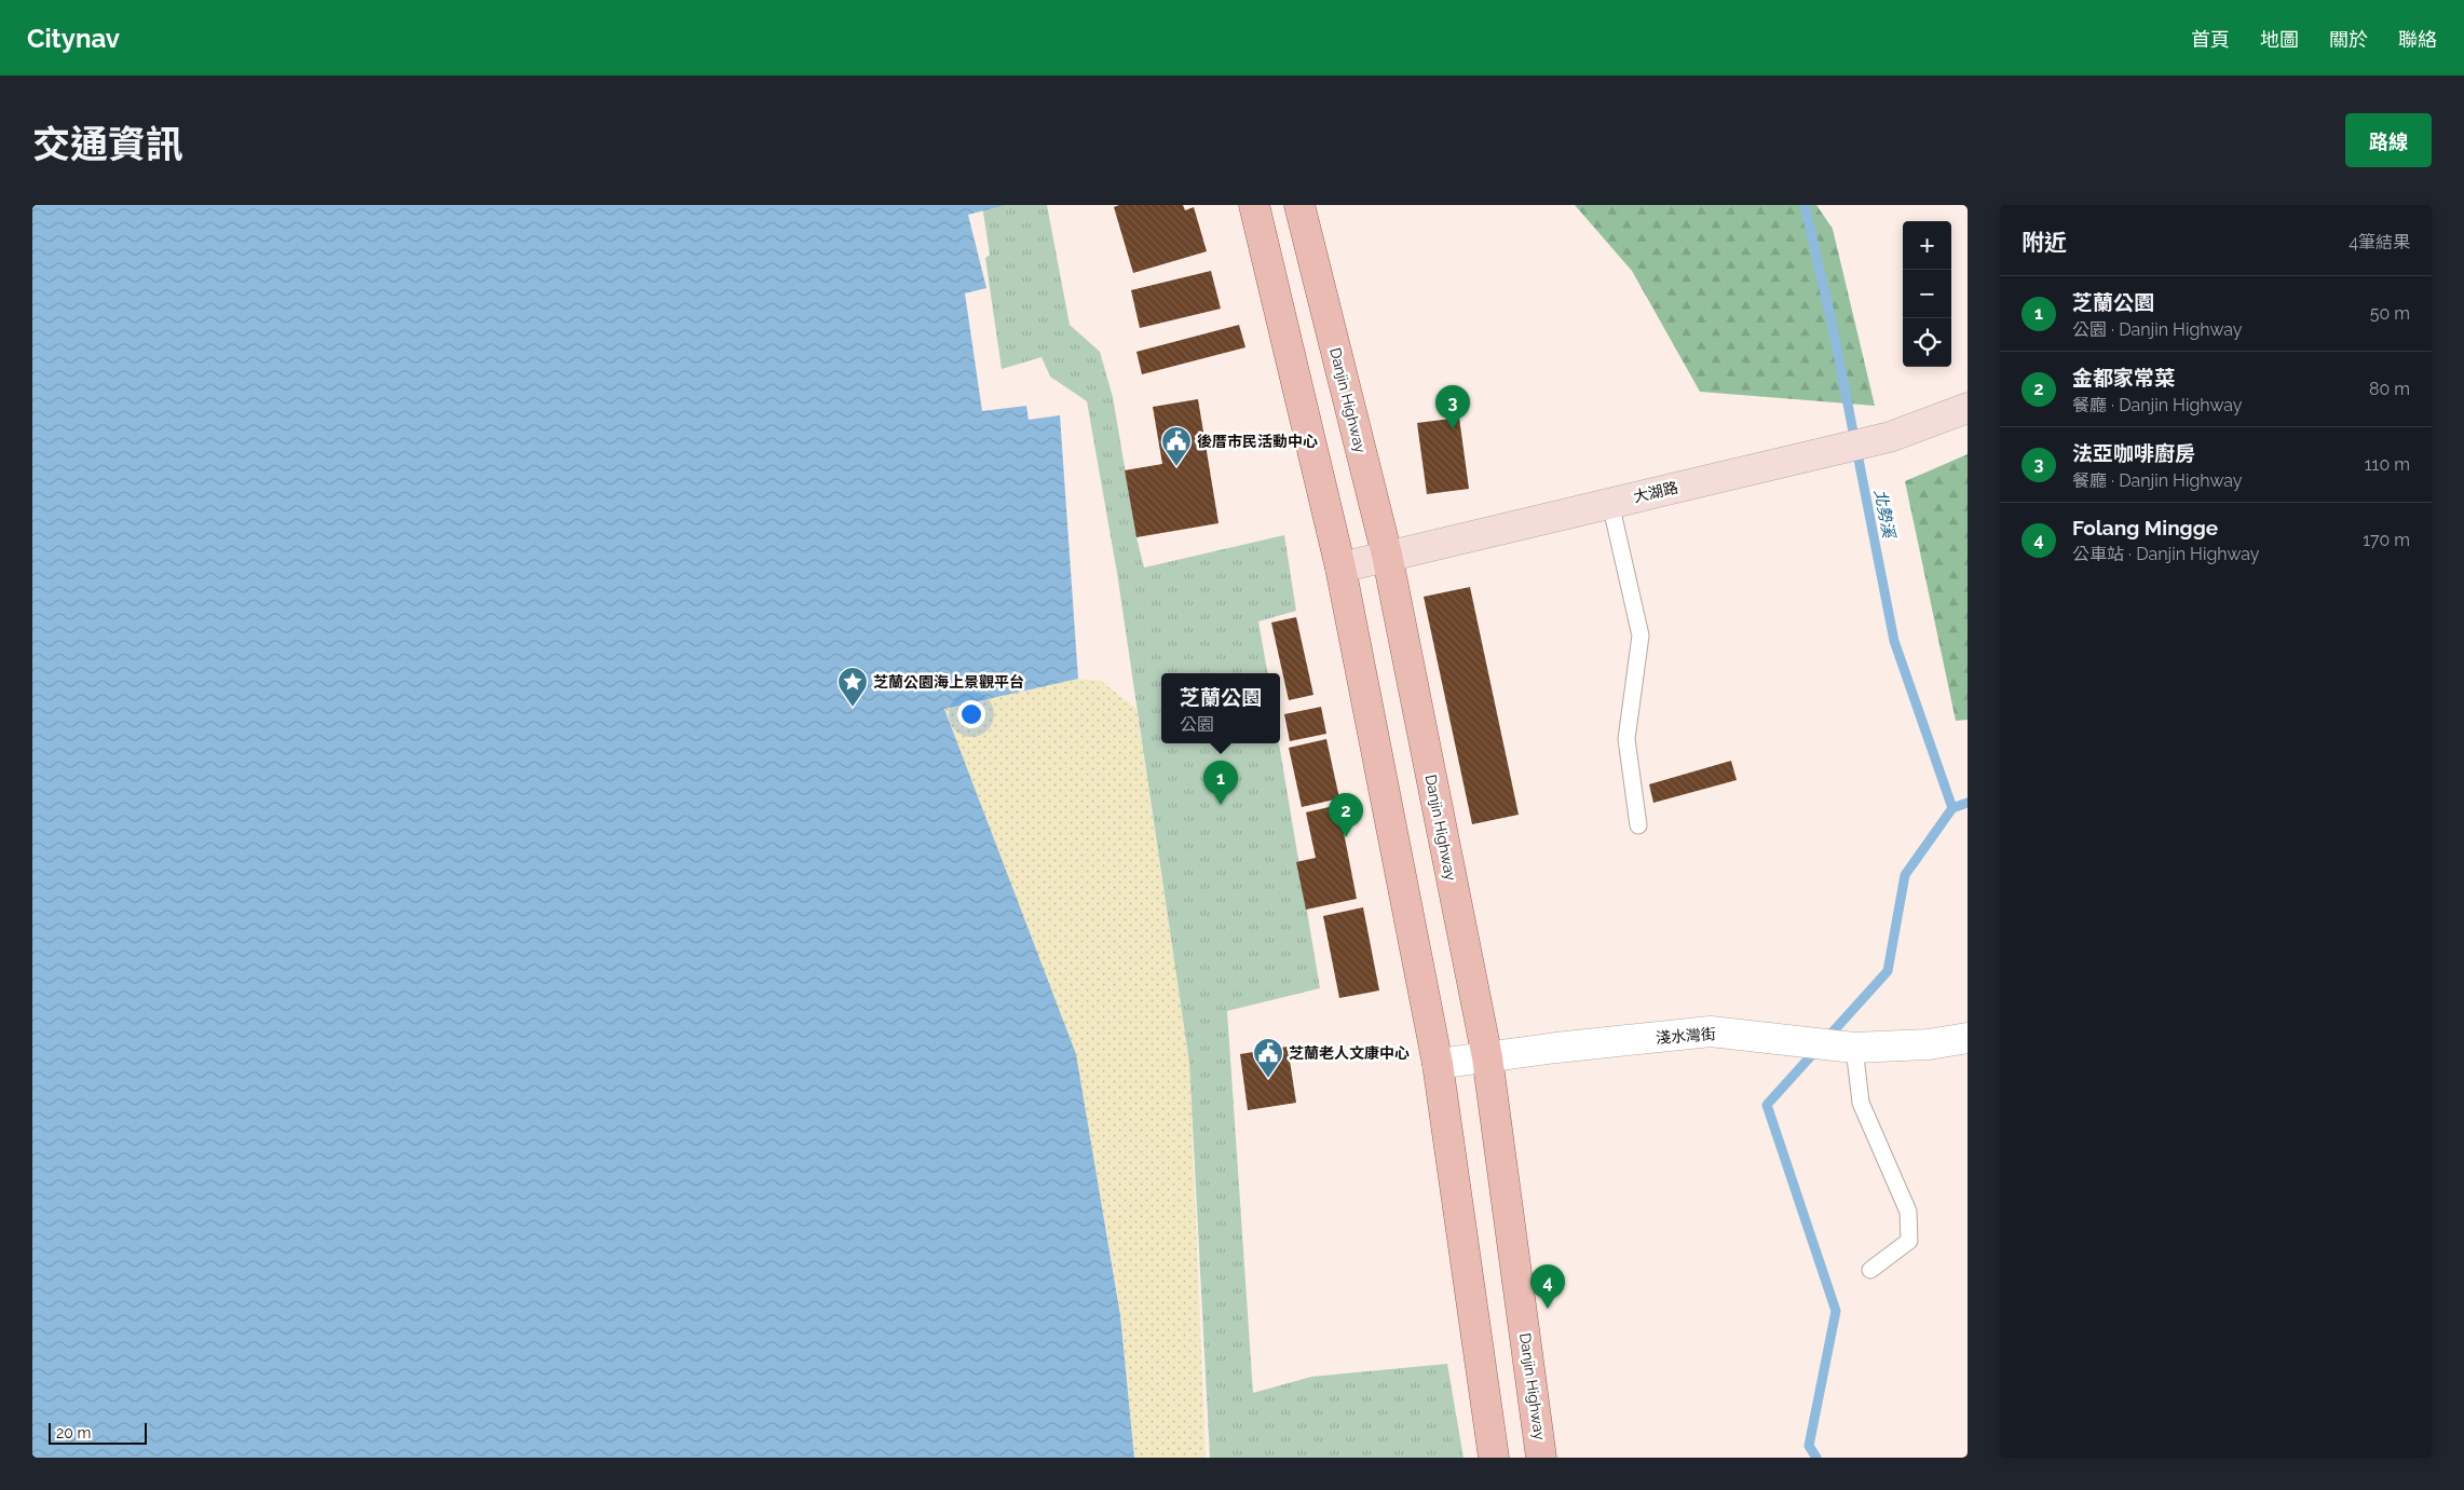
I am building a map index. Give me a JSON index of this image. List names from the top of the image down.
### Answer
{
  "streets": {
    "main road": ["Danjin Highway"],
    "street": ["大湖路", "淺水灣街"]
  },
  "crossings": [
    ["Danjin Highway", "大湖路"],
    ["Danjin Highway", "淺水灣街"]
  ],
  "water": ["北勢溪"],
  "places": {
    "public building": ["後厝市民活動中心", "芝蘭老人文康中心"],
    "place": ["芝蘭公園海上景觀平台"]
  },
  "scale_bar": "20 m",
  "page": {
    "header": "Citynav",
    "nav": [
      "首頁",
      "地圖",
      "關於",
      "聯絡"
    ],
    "title": "交通資訊",
    "buttons": "路線",
    "heading": ["附近", "4筆結果"],
    "map_buttons": ["+", "−"],
    "list": [
      {
        "mark": "1",
        "name": "芝蘭公園",
        "note": "公園 · Danjin Highway",
        "value": "50 m"
      },
      {
        "mark": "2",
        "name": "金都家常菜",
        "note": "餐廳 · Danjin Highway",
        "value": "80 m"
      },
      {
        "mark": "3",
        "name": "法亞咖啡廚房",
        "note": "餐廳 · Danjin Highway",
        "value": "110 m"
      },
      {
        "mark": "4",
        "name": "Folang Mingge",
        "note": "公車站 · Danjin Highway",
        "value": "170 m"
      }
    ],
    "pins": [
      "3",
      "1",
      "2",
      "4"
    ],
    "popup": ["芝蘭公園", "公園"],
    "scale": "20 m"
  }
}
